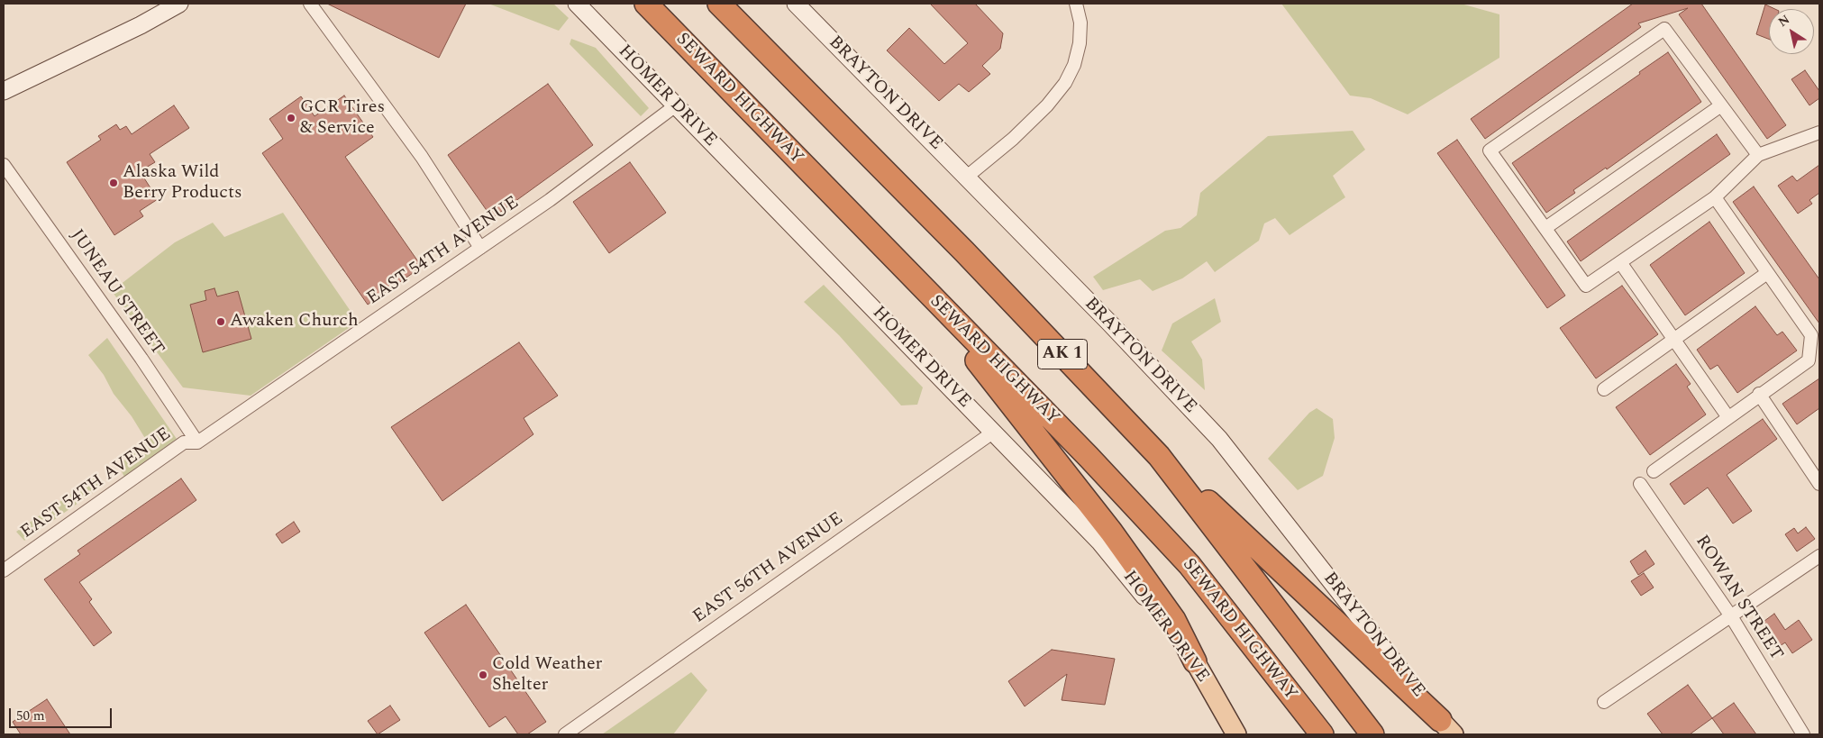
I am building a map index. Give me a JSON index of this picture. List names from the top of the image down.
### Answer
{
  "streets": {
    "highway": ["SEWARD HIGHWAY", "AK 1"],
    "main road": ["BRAYTON DRIVE", "HOMER DRIVE"],
    "street": [
      "EAST 54TH AVENUE",
      "JUNEAU STREET",
      "EAST 56TH AVENUE",
      "ROWAN STREET"
    ]
  },
  "crossings": [
    ["HOMER DRIVE", "EAST 54TH AVENUE"],
    ["HOMER DRIVE", "EAST 56TH AVENUE"],
    ["EAST 54TH AVENUE", "JUNEAU STREET"]
  ],
  "places": [
    "GCR Tires & Service",
    "Alaska Wild Berry Products",
    "Awaken Church",
    "Cold Weather Shelter"
  ],
  "scale_bar": "50 m",
  "north": "top left"
}
